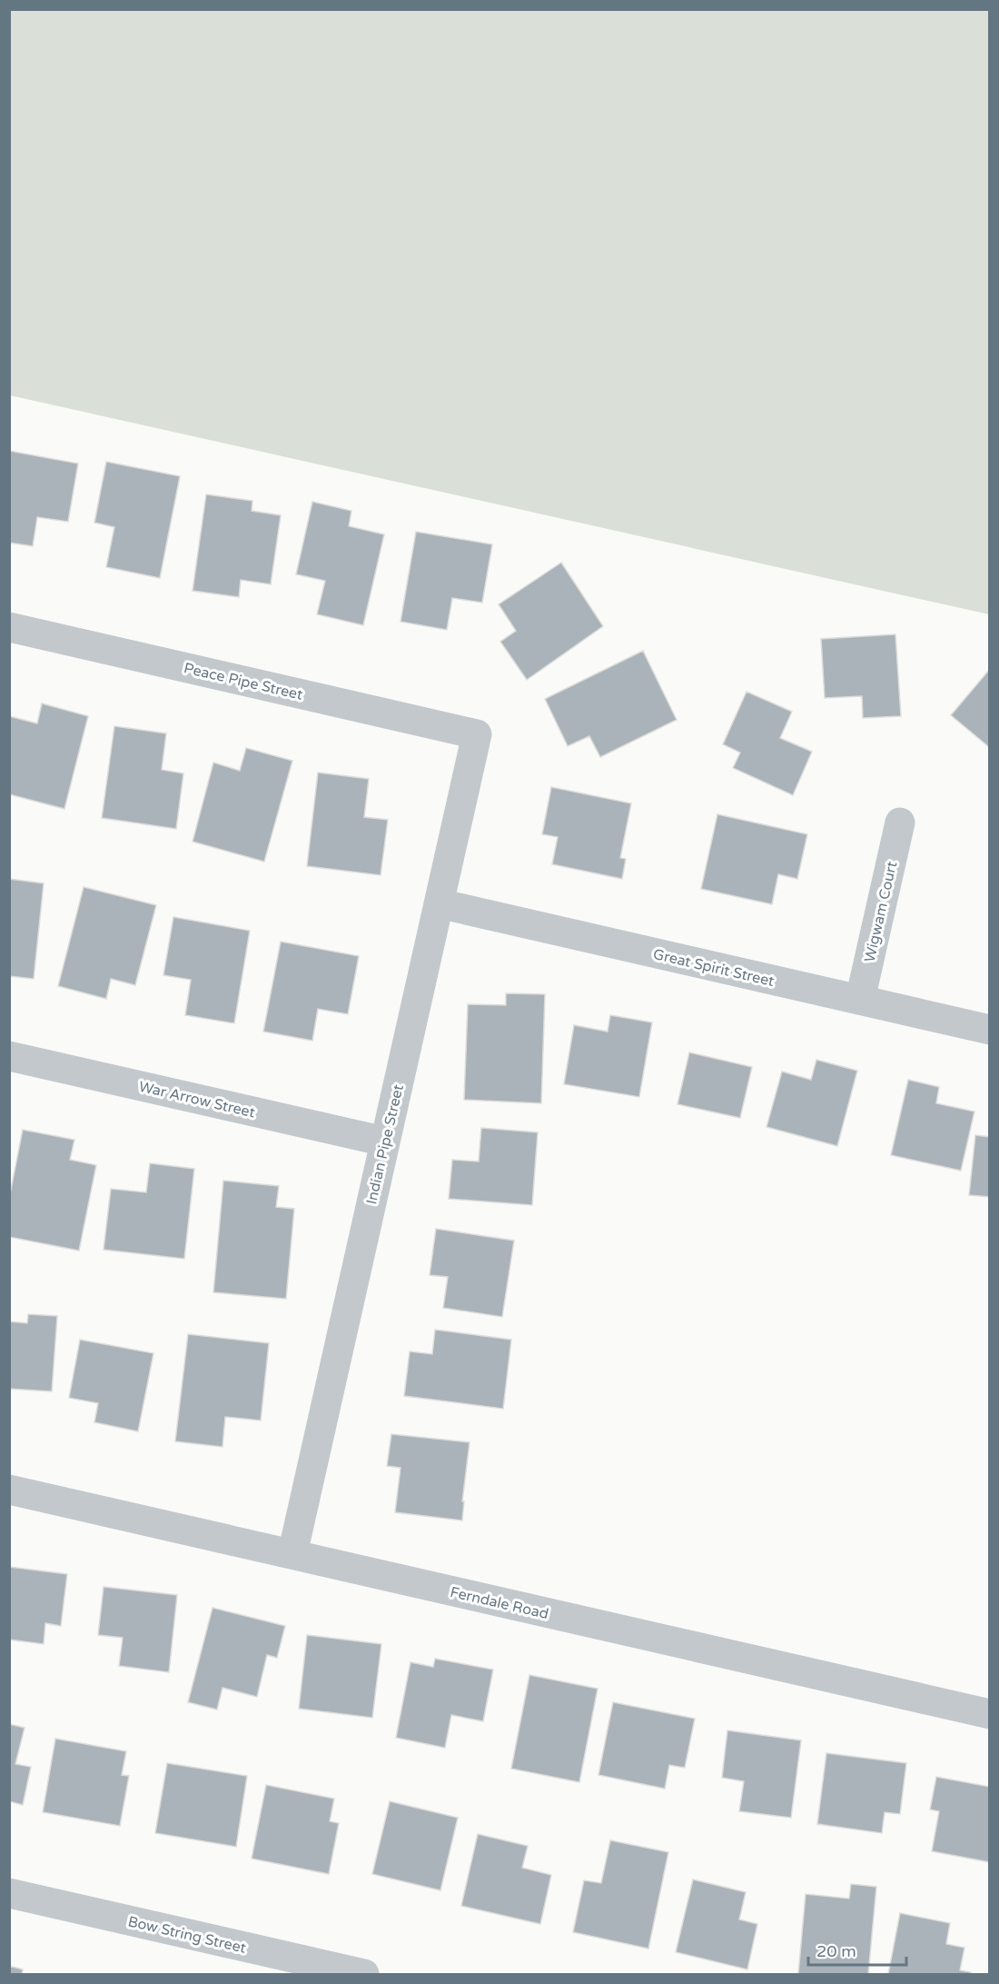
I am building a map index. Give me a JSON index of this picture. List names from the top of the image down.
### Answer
{
  "streets": {
    "street": [
      "Peace Pipe Street",
      "Wigwam Court",
      "Great Spirit Street",
      "War Arrow Street",
      "Indian Pipe Street",
      "Ferndale Road",
      "Bow String Street"
    ]
  },
  "crossings": [
    ["Peace Pipe Street", "Indian Pipe Street"],
    ["Wigwam Court", "Great Spirit Street"],
    ["Great Spirit Street", "Indian Pipe Street"],
    ["War Arrow Street", "Indian Pipe Street"],
    ["Indian Pipe Street", "Ferndale Road"]
  ],
  "scale_bar": "20 m"
}
